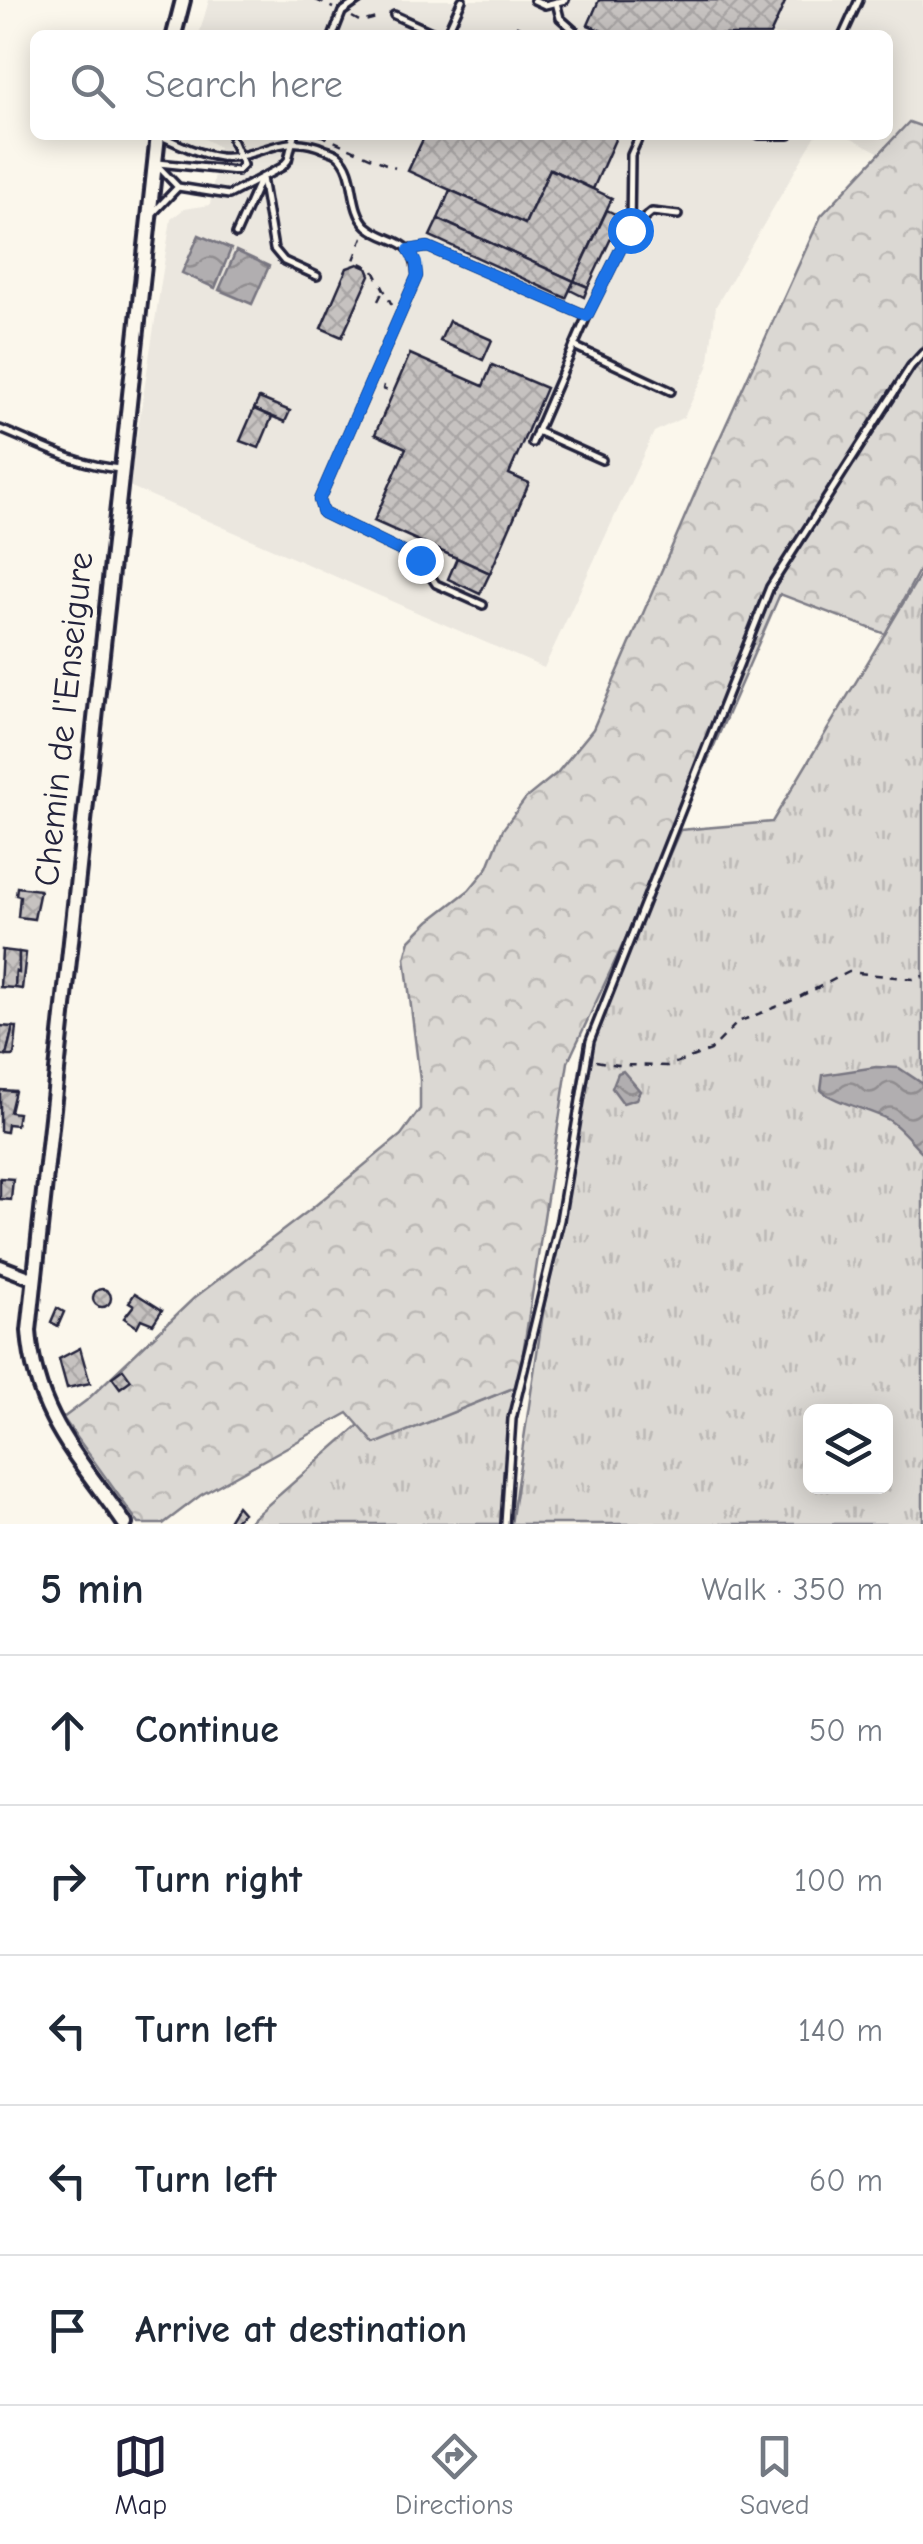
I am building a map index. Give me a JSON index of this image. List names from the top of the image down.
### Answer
{
  "streets": {
    "street": ["Chemin de l'Enseigure"]
  },
  "page": {
    "search": "Search here",
    "heading": ["5 min", "Walk · 350 m"],
    "list": [
      ["Continue", "50 m"],
      ["Turn right", "100 m"],
      ["Turn left", "140 m"],
      ["Turn left", "60 m"],
      "Arrive at destination"
    ],
    "nav": ["Map", "Directions", "Saved"]
  }
}
